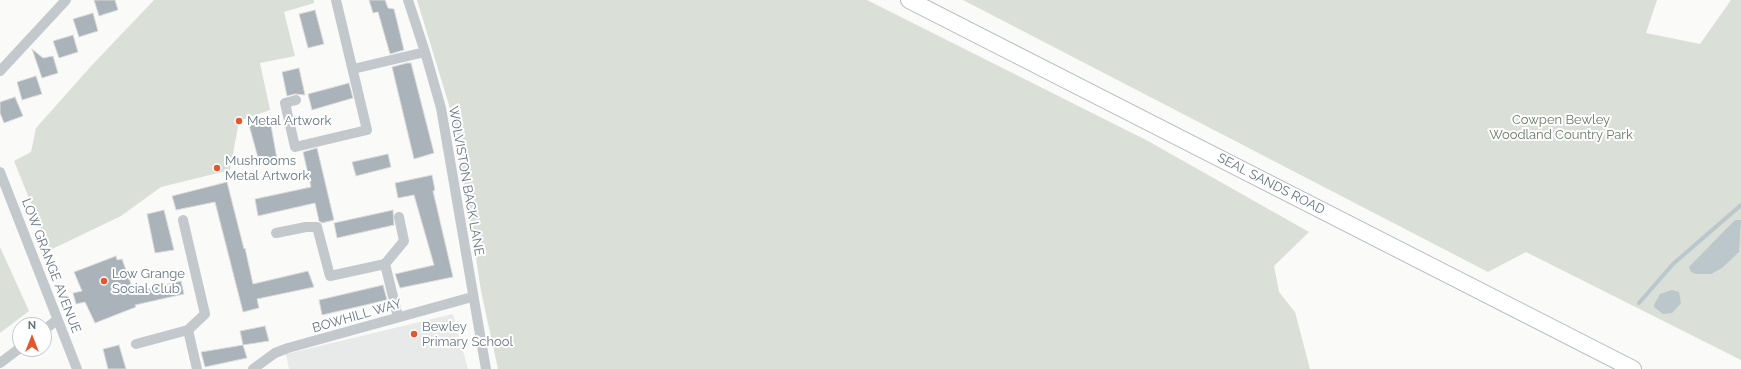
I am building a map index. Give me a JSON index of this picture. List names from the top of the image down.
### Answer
{
  "streets": {
    "main road": ["SEAL SANDS ROAD"],
    "street": ["WOLVISTON BACK LANE", "LOW GRANGE AVENUE", "BOWHILL WAY"]
  },
  "crossings": [
    ["WOLVISTON BACK LANE", "BOWHILL WAY"]
  ],
  "parks": ["Cowpen Bewley Woodland Country Park"],
  "places": [
    "Metal Artwork",
    "Mushrooms Metal Artwork",
    "Low Grange Social Club",
    "Bewley Primary School"
  ],
  "north": "top"
}
